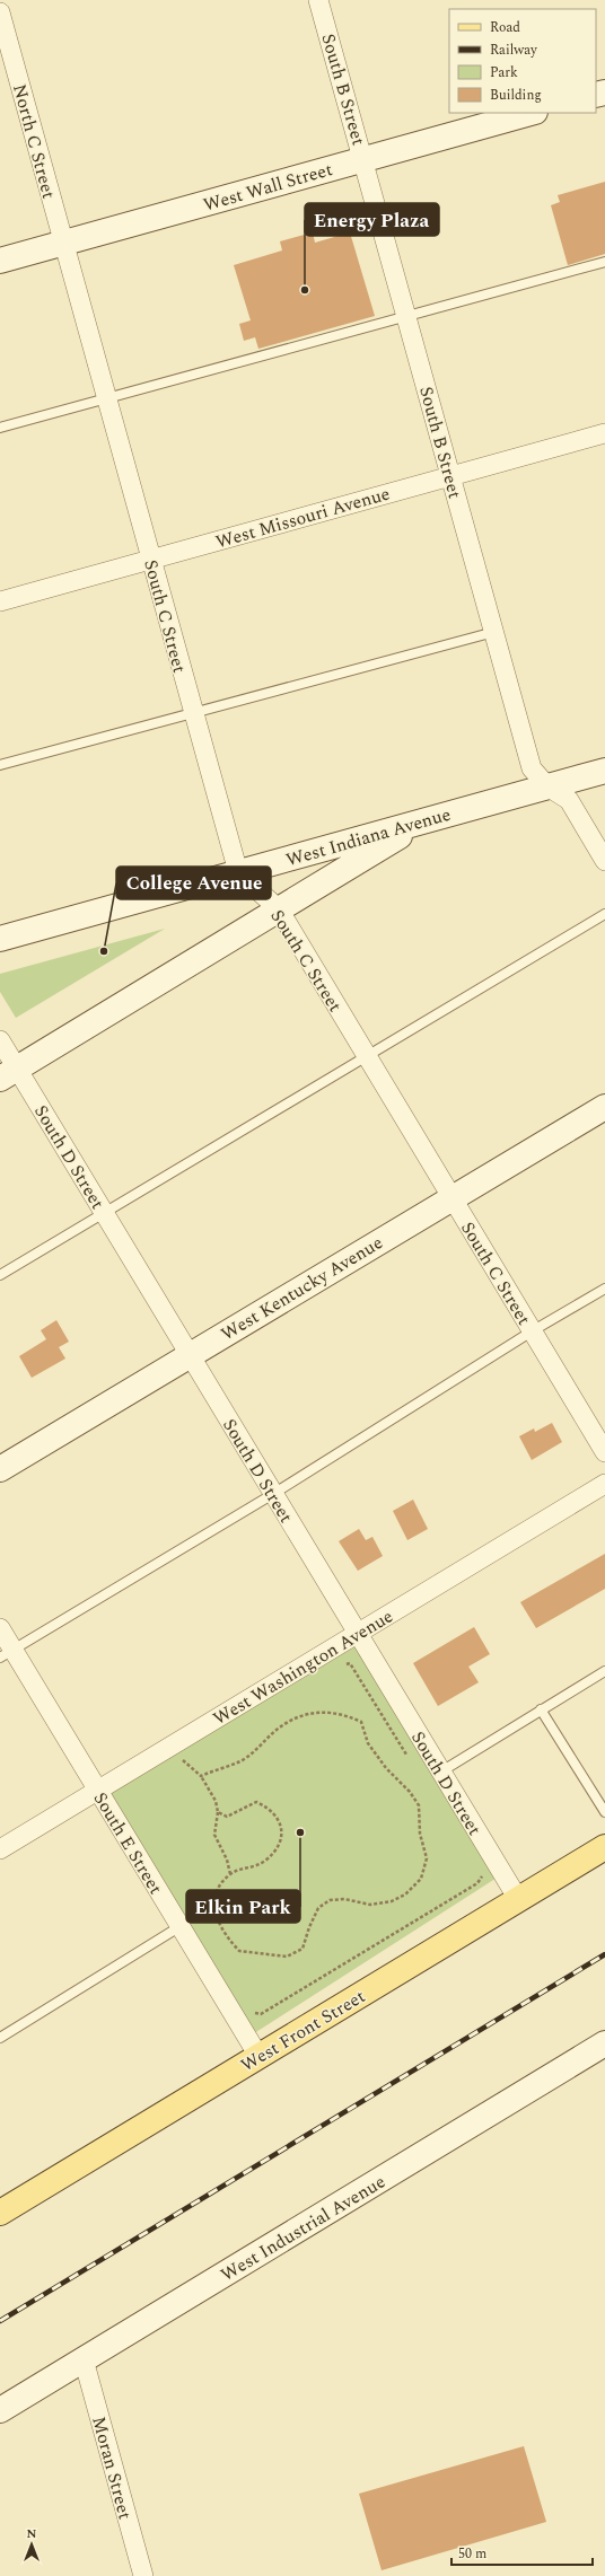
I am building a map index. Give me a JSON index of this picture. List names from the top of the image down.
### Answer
{
  "streets": {
    "main road": ["West Front Street"],
    "street": [
      "South B Street",
      "North C Street",
      "West Wall Street",
      "West Missouri Avenue",
      "South C Street",
      "West Indiana Avenue",
      "South D Street",
      "West Kentucky Avenue",
      "West Washington Avenue",
      "South E Street",
      "West Industrial Avenue",
      "Moran Street"
    ]
  },
  "crossings": [
    ["South B Street", "West Wall Street"],
    ["South B Street", "West Missouri Avenue"],
    ["South B Street", "West Indiana Avenue"],
    ["North C Street", "West Wall Street"],
    ["North C Street", "South C Street"],
    ["West Wall Street", "South C Street"],
    ["West Missouri Avenue", "South C Street"],
    ["South C Street", "West Indiana Avenue"],
    ["South C Street", "West Kentucky Avenue"],
    ["South D Street", "West Kentucky Avenue"],
    ["South D Street", "West Washington Avenue"],
    ["South D Street", "West Front Street"],
    ["West Washington Avenue", "South E Street"],
    ["South E Street", "West Front Street"],
    ["West Industrial Avenue", "Moran Street"]
  ],
  "places": ["Energy Plaza", "College Avenue", "Elkin Park"],
  "legend": [
    "Road",
    "Railway",
    "Park",
    "Building"
  ],
  "scale_bar": "50 m",
  "north": "top"
}
